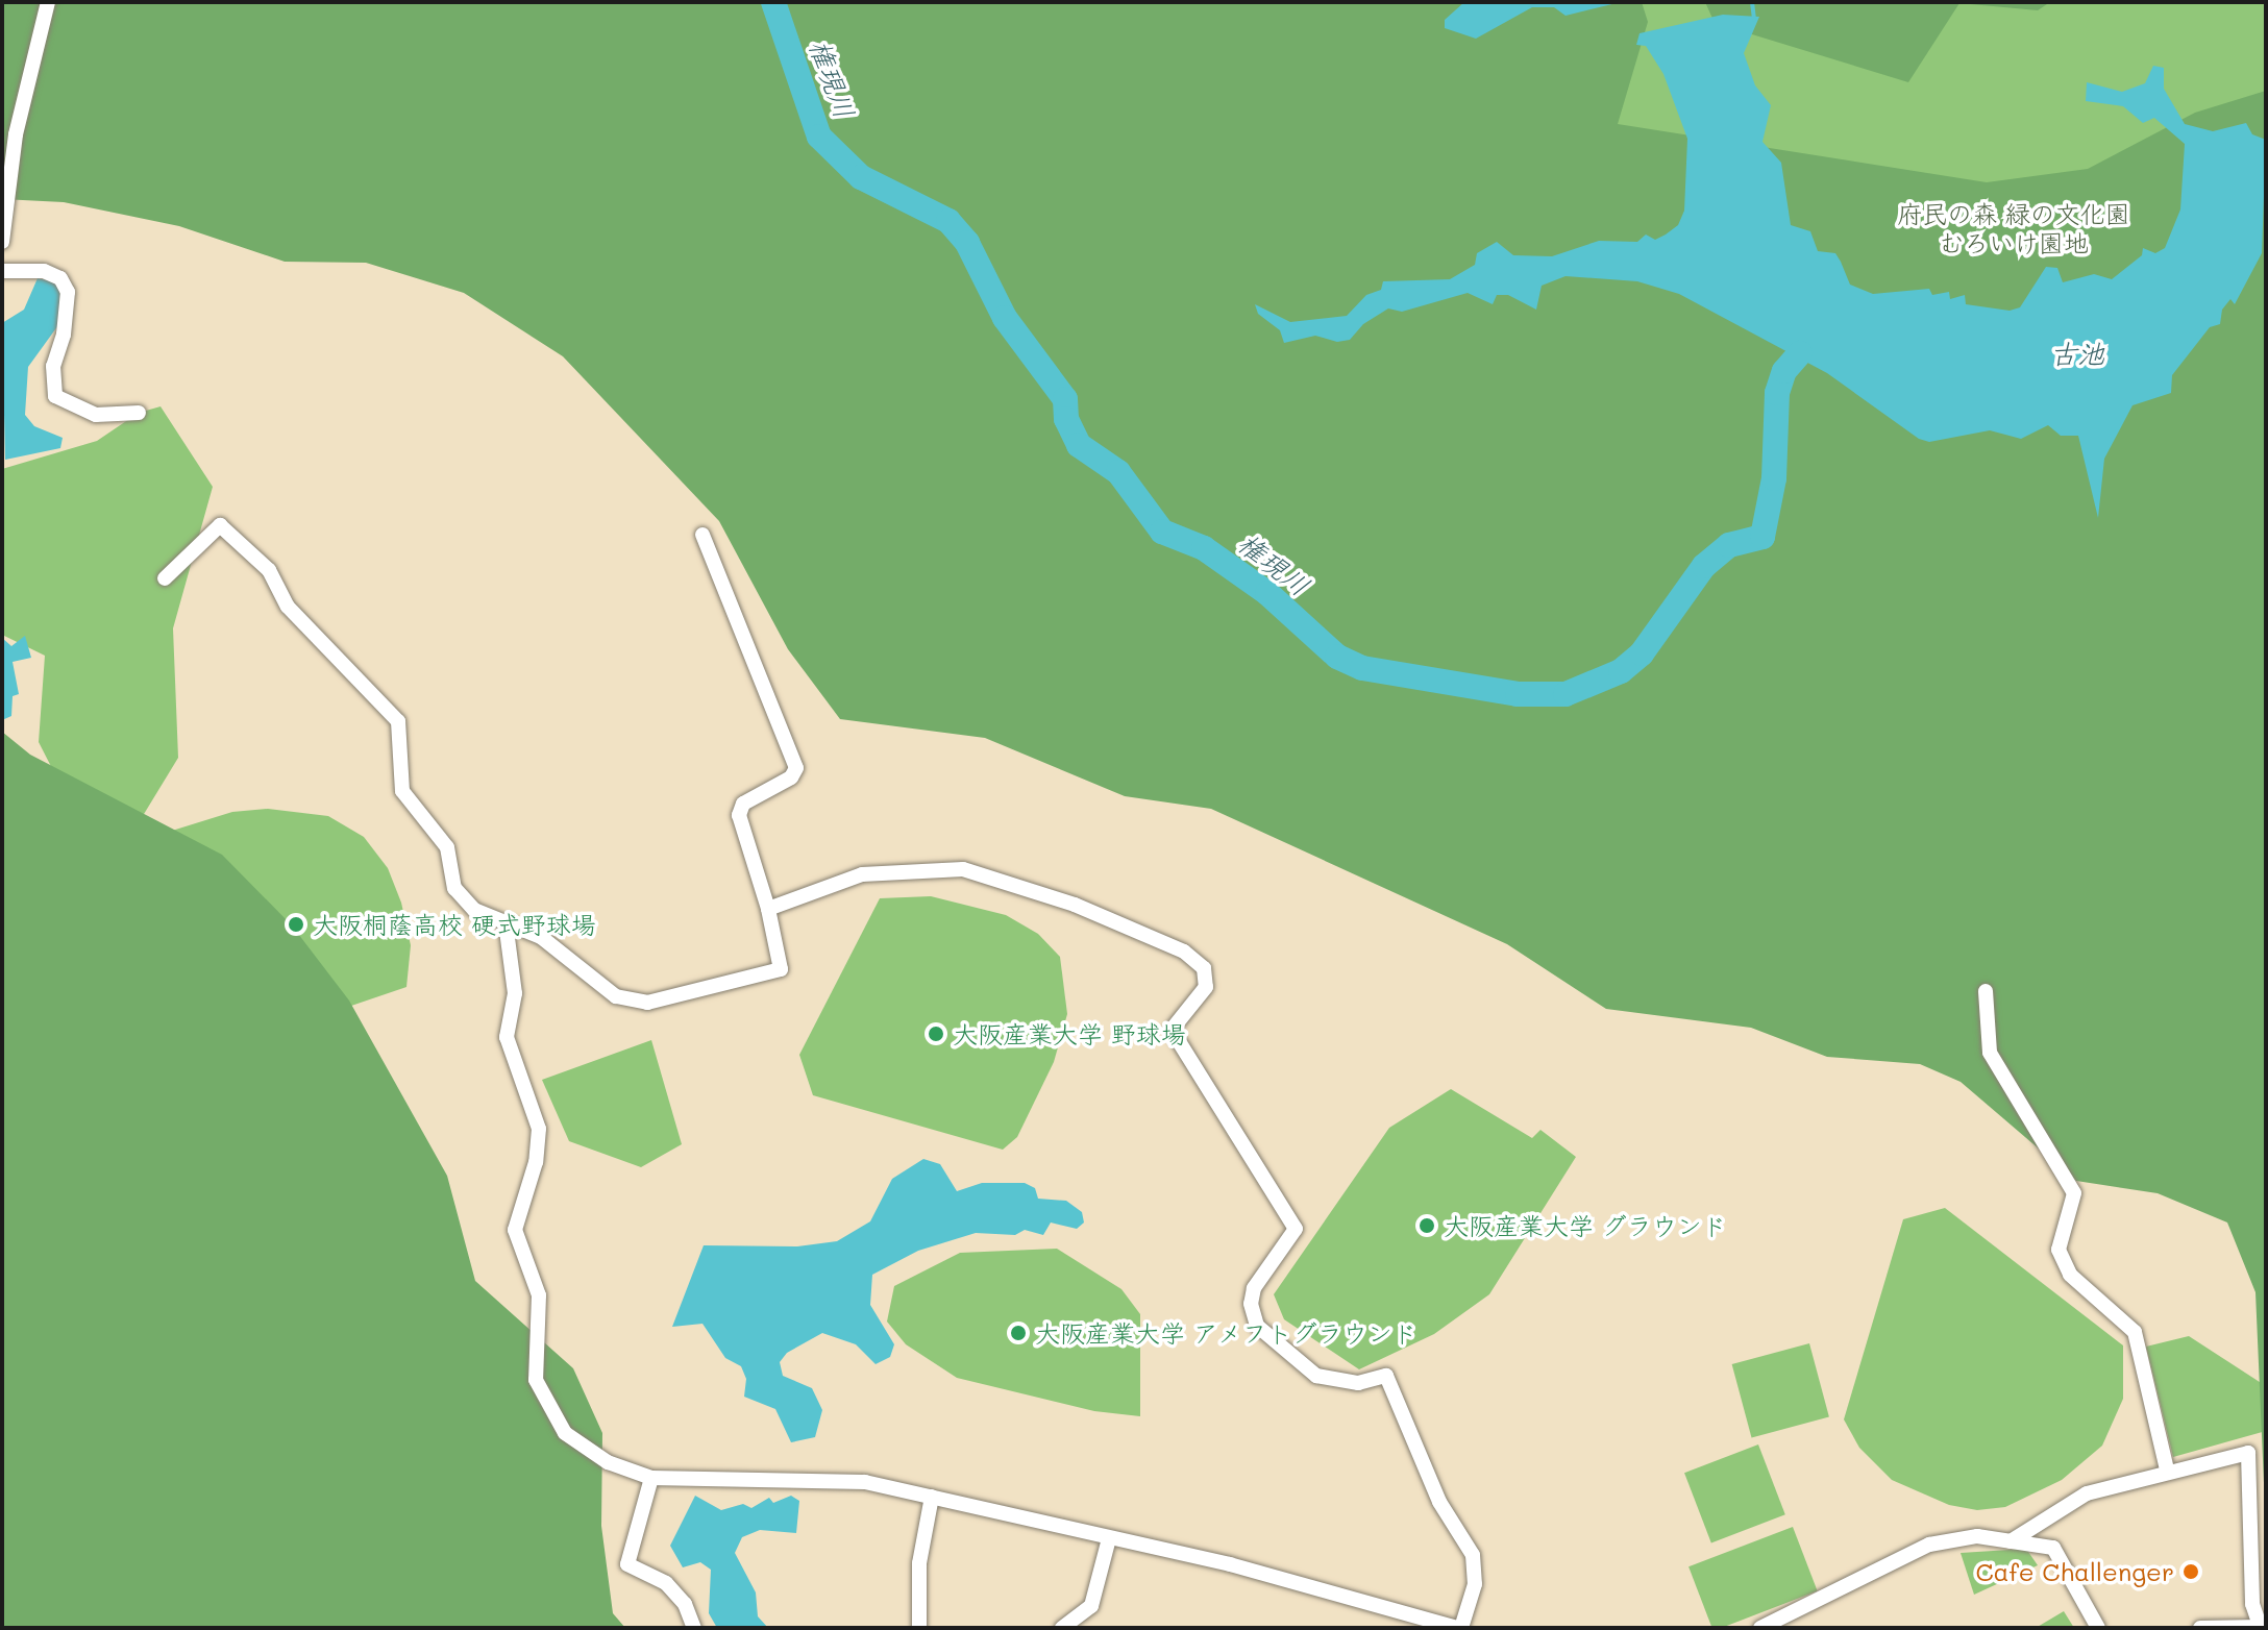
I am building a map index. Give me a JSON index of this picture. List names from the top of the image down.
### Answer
{
  "water": ["権現川", "古池"],
  "parks": ["府民の森 緑の文化園 むろいけ園地"],
  "places": [
    "大阪桐蔭高校 硬式野球場",
    "大阪産業大学 野球場",
    "大阪産業大学 グラウンド",
    "大阪産業大学 アメフトグラウンド",
    "Cafe Challenger"
  ]
}
